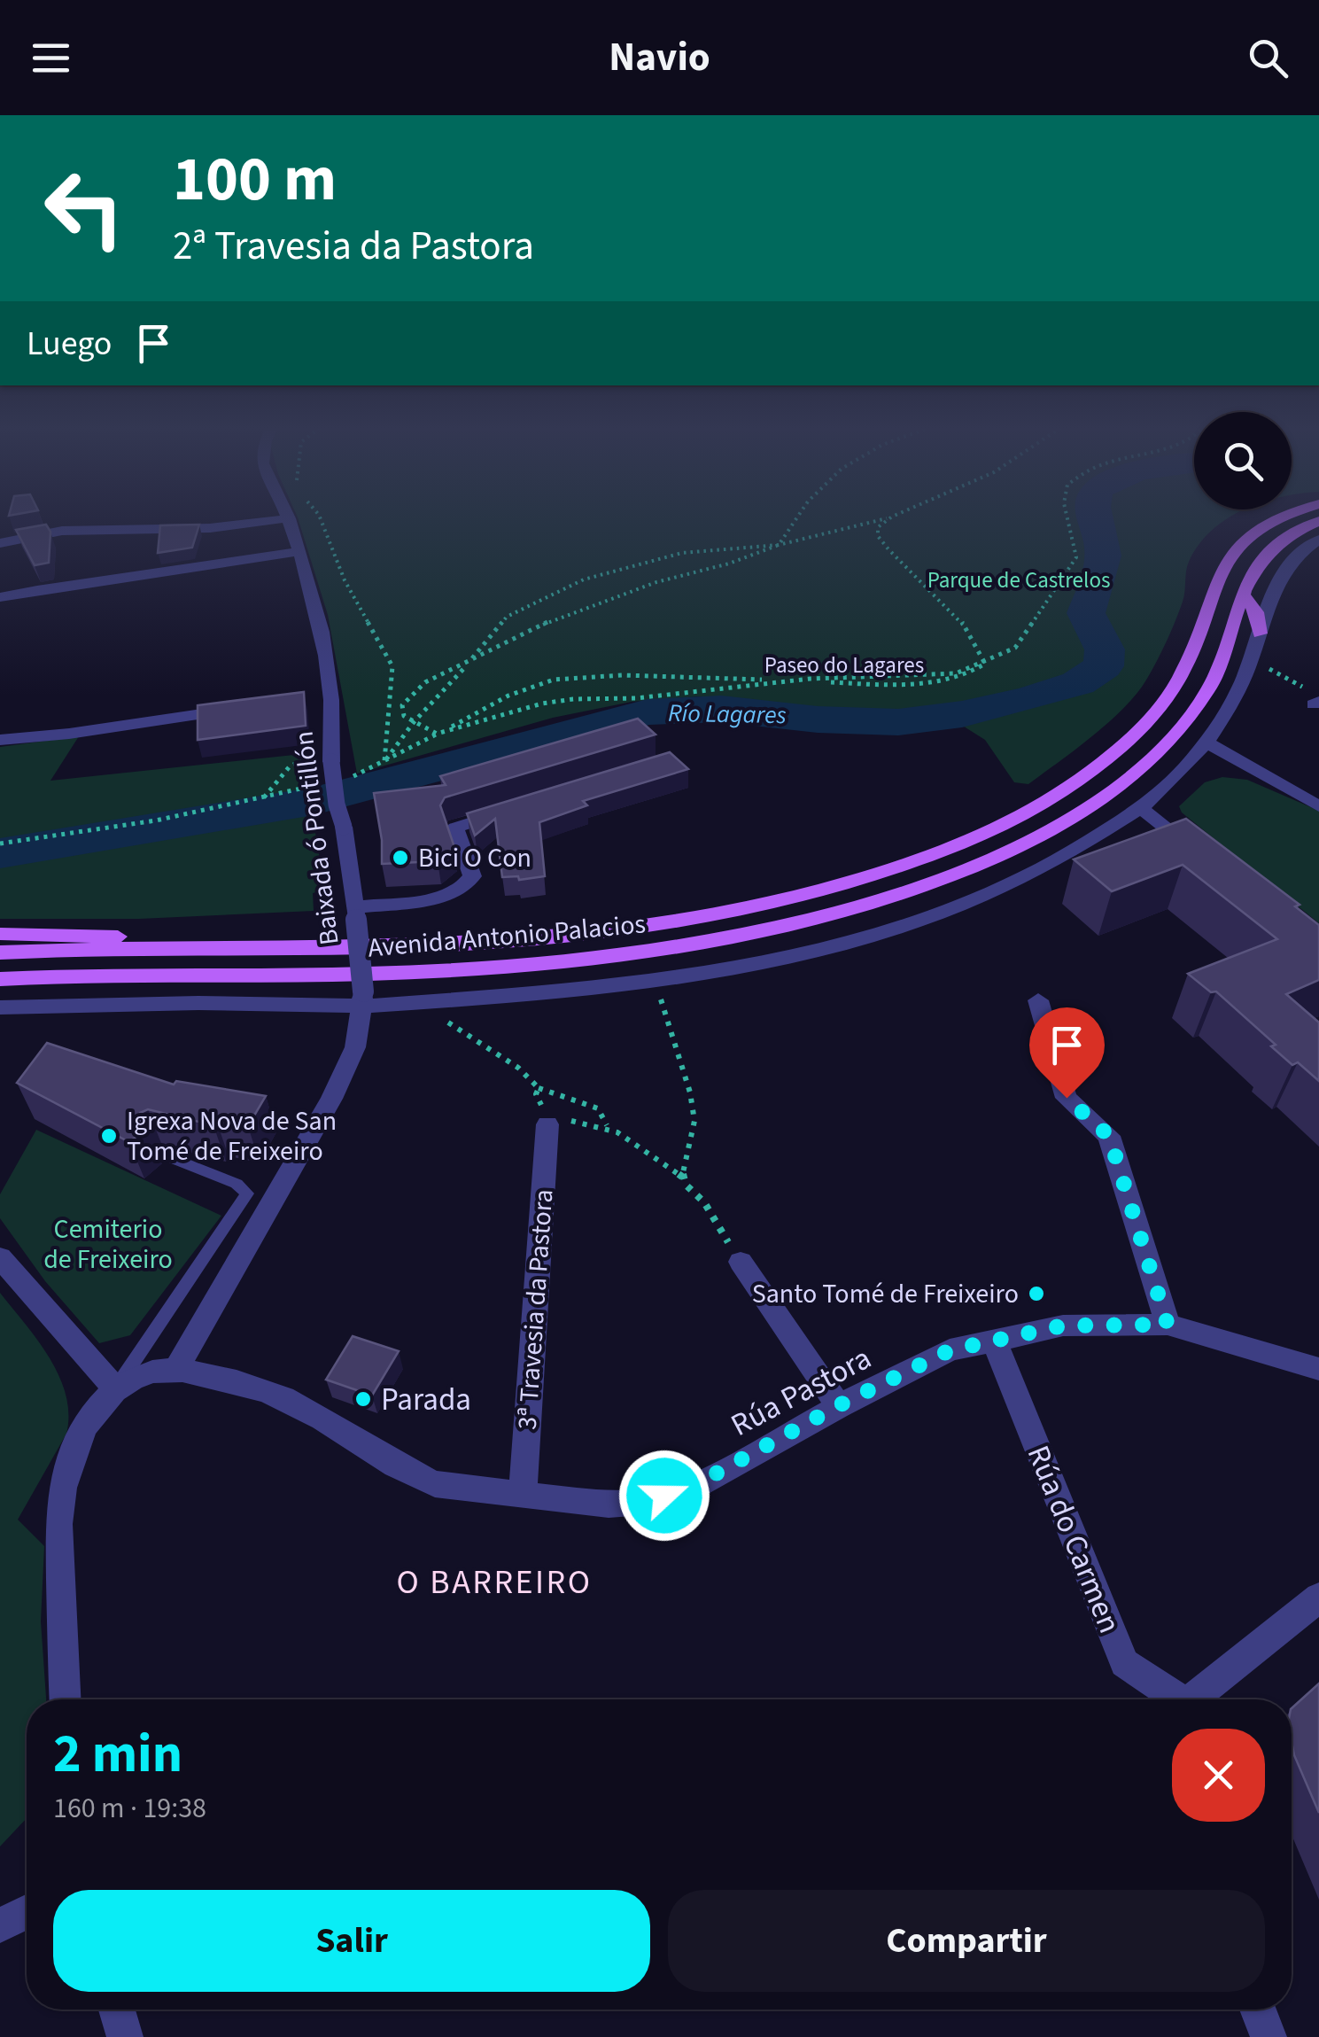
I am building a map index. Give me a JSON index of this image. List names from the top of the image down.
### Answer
{
  "streets": {
    "main road": ["Avenida Antonio Palacios"],
    "street": [
      "Baixada ó Pontillón",
      "3ª Travesia da Pastora",
      "Rúa Pastora",
      "Rúa do Carmen"
    ],
    "path": ["Paseo do Lagares"]
  },
  "crossings": [
    ["Baixada ó Pontillón", "Rúa Pastora"],
    ["3ª Travesia da Pastora", "Rúa Pastora"],
    ["Rúa Pastora", "Rúa do Carmen"]
  ],
  "districts": ["O BARREIRO"],
  "water": ["Río Lagares"],
  "parks": ["Parque de Castrelos", "Cemiterio de Freixeiro"],
  "places": [
    "Bici O Con",
    "Igrexa Nova de San Tomé de Freixeiro",
    "Santo Tomé de Freixeiro",
    "Parada"
  ],
  "page": {
    "header": "Navio",
    "turn": ["100 m", "2ª Travesia da Pastora"],
    "then": "Luego",
    "heading": ["2 min", "160 m · 19:38"],
    "buttons": ["Salir", "Compartir"]
  }
}
